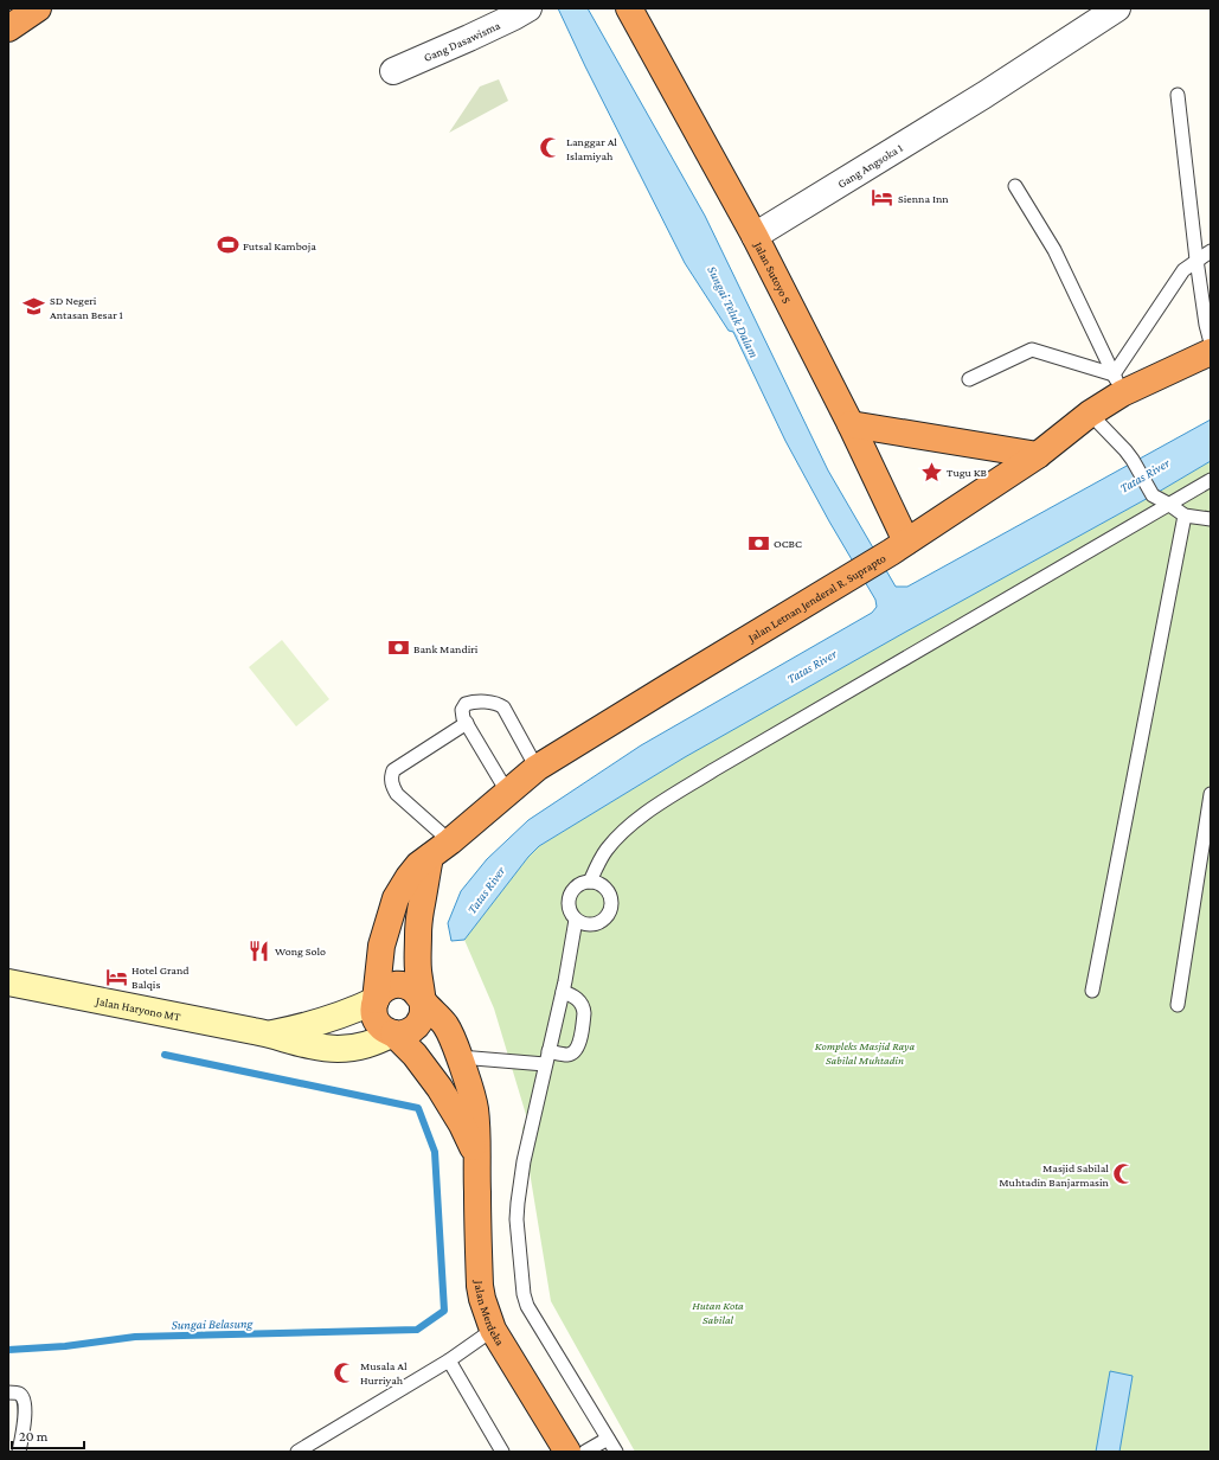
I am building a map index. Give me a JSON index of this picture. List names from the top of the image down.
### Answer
{
  "streets": {
    "highway": ["Jalan Sutoyo S", "Jalan Letnan Jenderal R. Suprapto", "Jalan Merdeka"],
    "street": ["Gang Dasawisma", "Gang Angsoka 1", "Jalan Haryono MT"]
  },
  "crossings": [
    ["Gang Angsoka 1", "Jalan Sutoyo S"],
    ["Jalan Sutoyo S", "Jalan Letnan Jenderal R. Suprapto"],
    ["Jalan Letnan Jenderal R. Suprapto", "Jalan Haryono MT"],
    ["Jalan Letnan Jenderal R. Suprapto", "Jalan Merdeka"],
    ["Jalan Haryono MT", "Jalan Merdeka"]
  ],
  "water": ["Sungai Teluk Dalam", "Tatas River", "Sungai Belasung"],
  "parks": ["Kompleks Masjid Raya Sabilal Muhtadin", "Hutan Kota Sabilal"],
  "places": {
    "mosque": ["Langgar Al Islamiyah", "Masjid Sabilal Muhtadin Banjarmasin", "Musala Al Hurriyah"],
    "hotel": ["Sienna Inn", "Hotel Grand Balqis"],
    "sports": ["Futsal Kamboja"],
    "school or university": ["SD Negeri Antasan Besar 1"],
    "place": ["Tugu KB"],
    "bank": ["OCBC", "Bank Mandiri"],
    "restaurant": ["Wong Solo"]
  },
  "scale_bar": "20 m"
}
